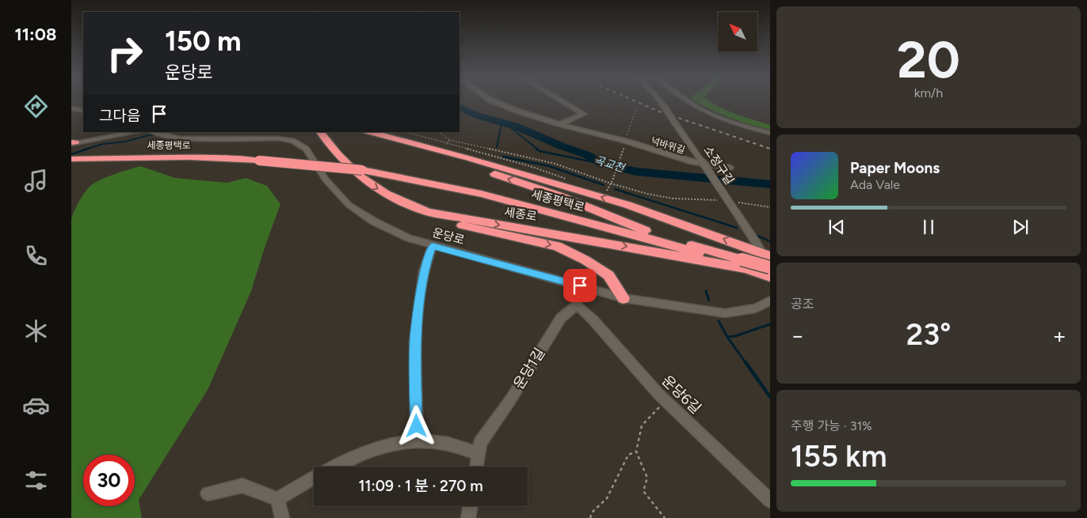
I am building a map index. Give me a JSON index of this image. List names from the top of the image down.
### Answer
{
  "streets": {
    "highway": ["세종평택로", "세종로"],
    "street": [
      "넉바위길",
      "소정구길",
      "운당로",
      "운당1길",
      "운당6길"
    ]
  },
  "crossings": [
    ["세종평택로", "세종로"],
    ["운당1길", "운당6길"]
  ],
  "water": ["곡교천"],
  "north": "top left",
  "page": {
    "tabs": "11:08",
    "tile": [
      ["20", "km/h"],
      "공조",
      ["주행 가능 · 31%", "155 km"]
    ],
    "turn": ["150 m", "운당로"],
    "then": "그다음",
    "song": ["Paper Moons", "Ada Vale"],
    "heat": ["−", "23°", "+"],
    "limit": "30",
    "trip": "11:09 · 1 분 · 270 m"
  }
}
